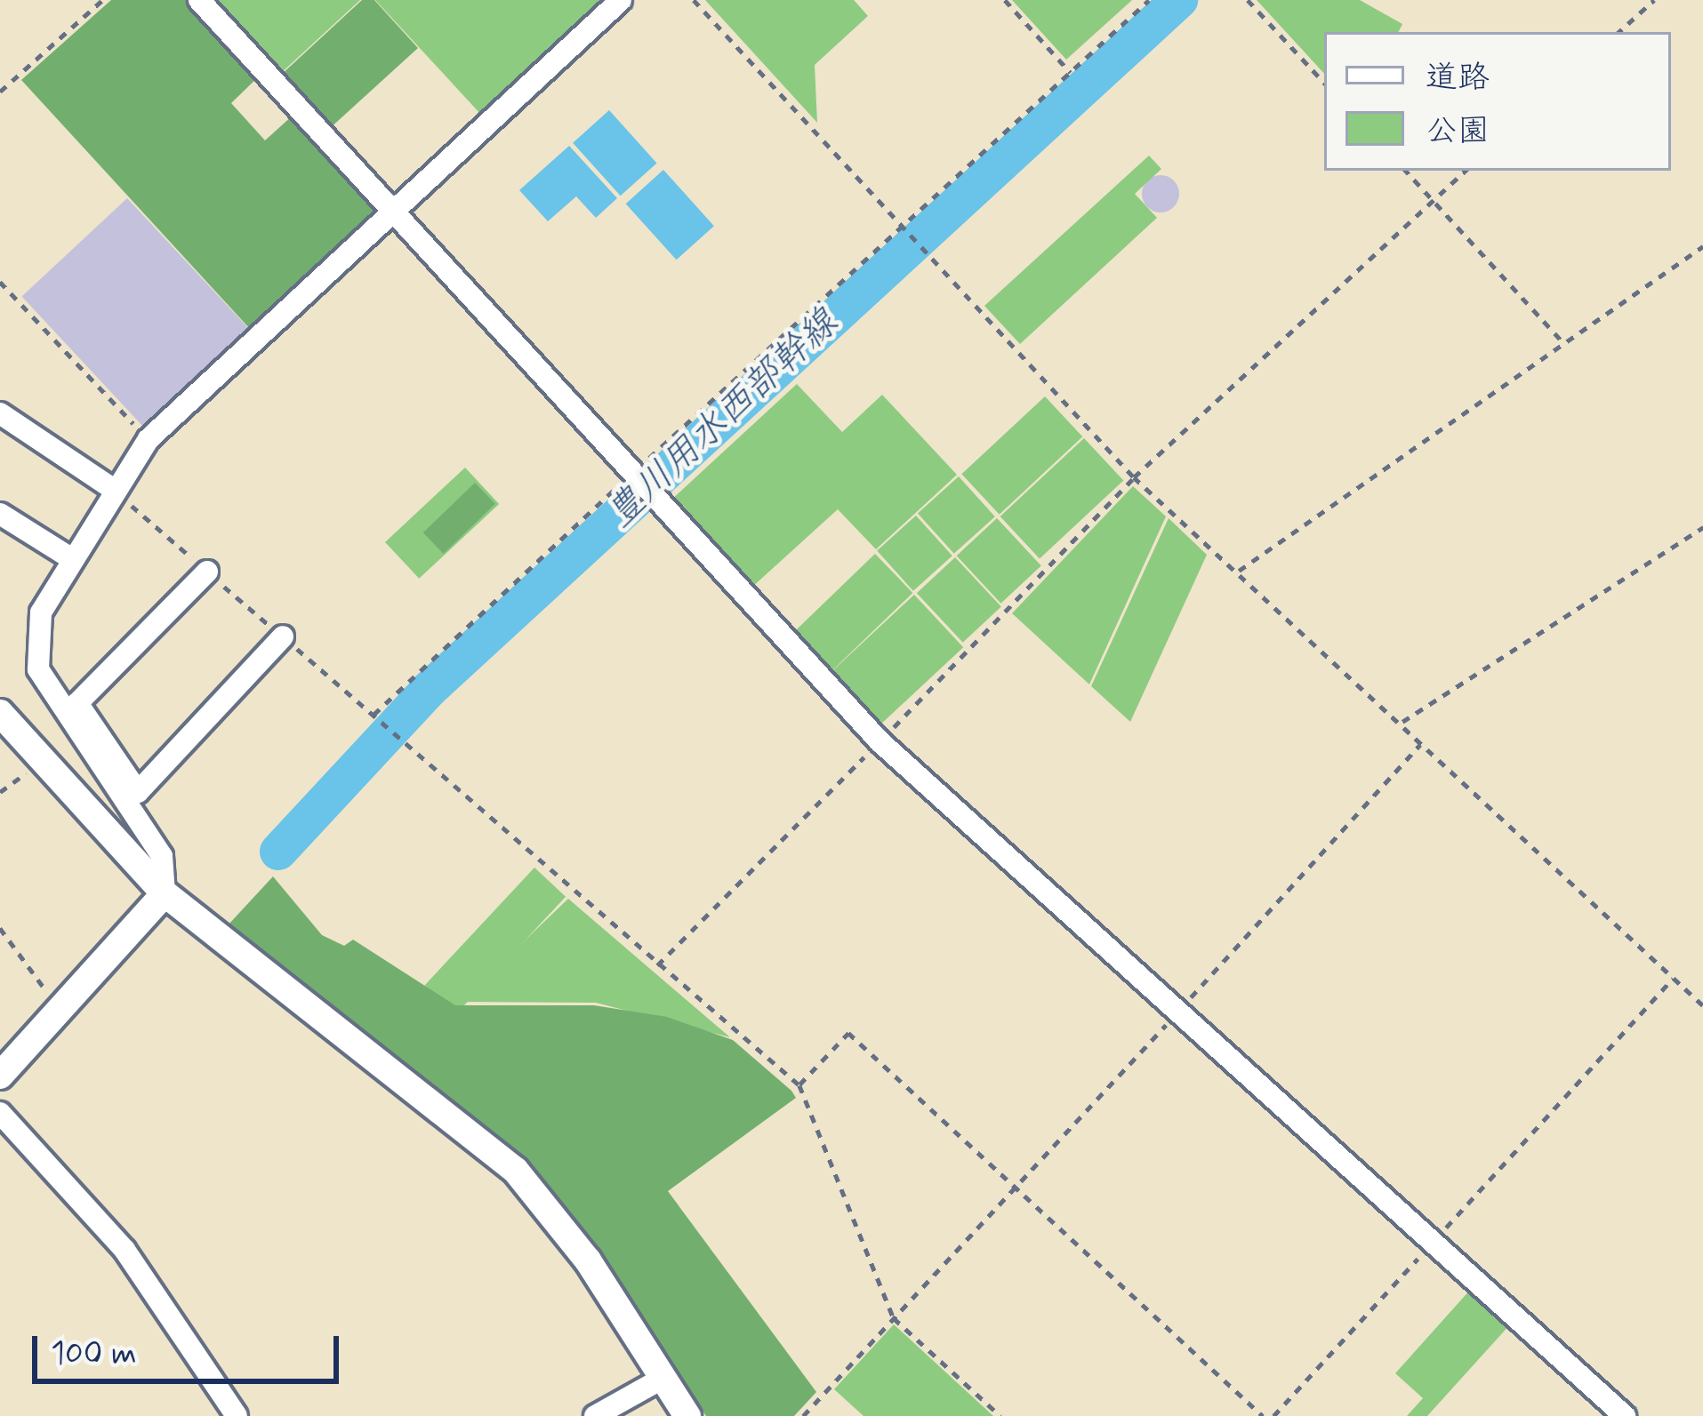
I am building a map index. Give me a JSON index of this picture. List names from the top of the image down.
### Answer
{
  "water": ["豊川用水西部幹線"],
  "legend": ["道路", "公園"],
  "scale_bar": "100 m"
}
